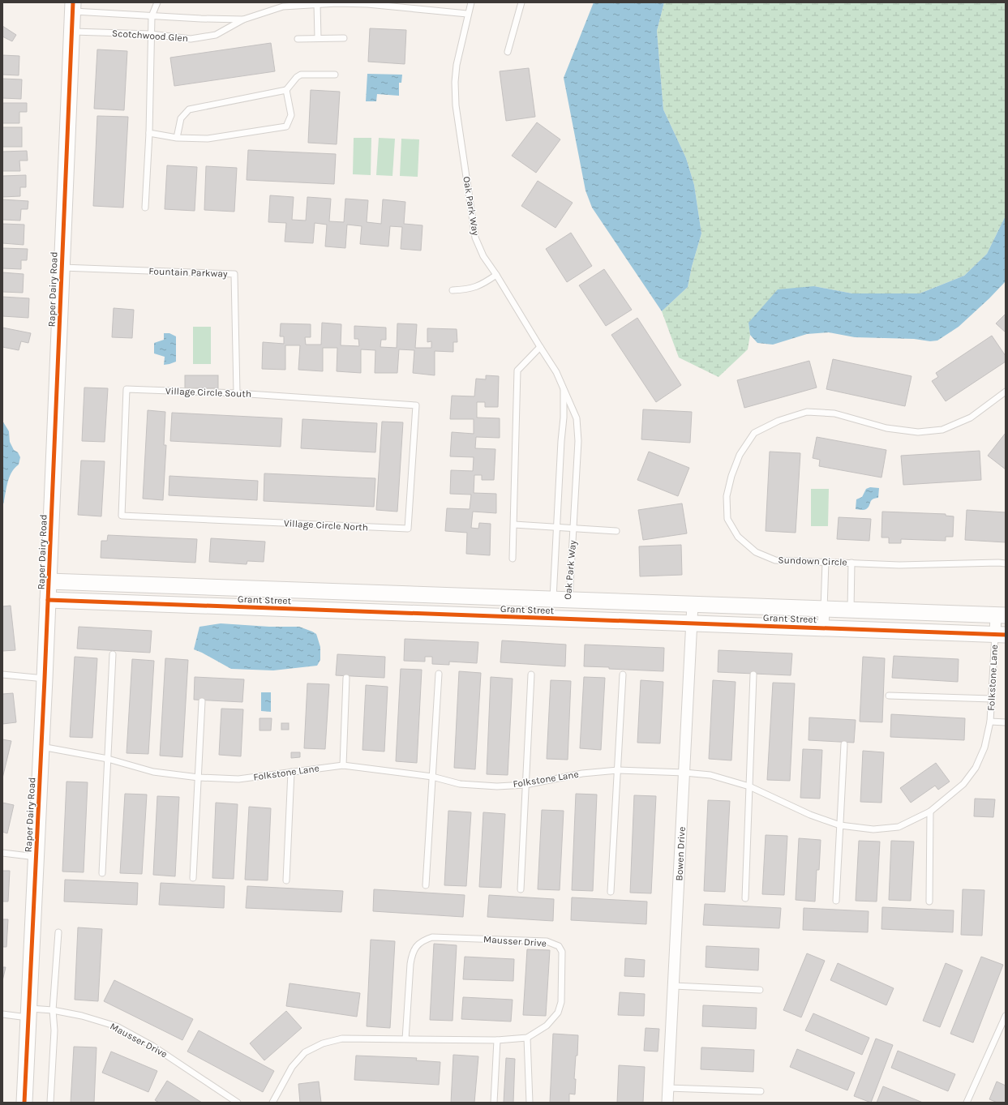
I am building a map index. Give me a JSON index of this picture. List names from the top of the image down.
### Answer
{
  "streets": {
    "street": [
      "Oak Park Way",
      "Raper Dairy Road",
      "Grant Street",
      "Folkstone Lane",
      "Bowen Drive"
    ],
    "lane": [
      "Scotchwood Glen",
      "Fountain Parkway",
      "Village Circle South",
      "Village Circle North",
      "Sundown Circle",
      "Mausser Drive"
    ]
  },
  "crossings": [
    ["Scotchwood Glen", "Oak Park Way"],
    ["Scotchwood Glen", "Raper Dairy Road"],
    ["Oak Park Way", "Grant Street"],
    ["Fountain Parkway", "Raper Dairy Road"],
    ["Fountain Parkway", "Village Circle South"],
    ["Raper Dairy Road", "Grant Street"],
    ["Raper Dairy Road", "Folkstone Lane"],
    ["Raper Dairy Road", "Mausser Drive"],
    ["Village Circle South", "Village Circle North"],
    ["Grant Street", "Folkstone Lane"],
    ["Grant Street", "Bowen Drive"],
    ["Folkstone Lane", "Bowen Drive"]
  ]
}
